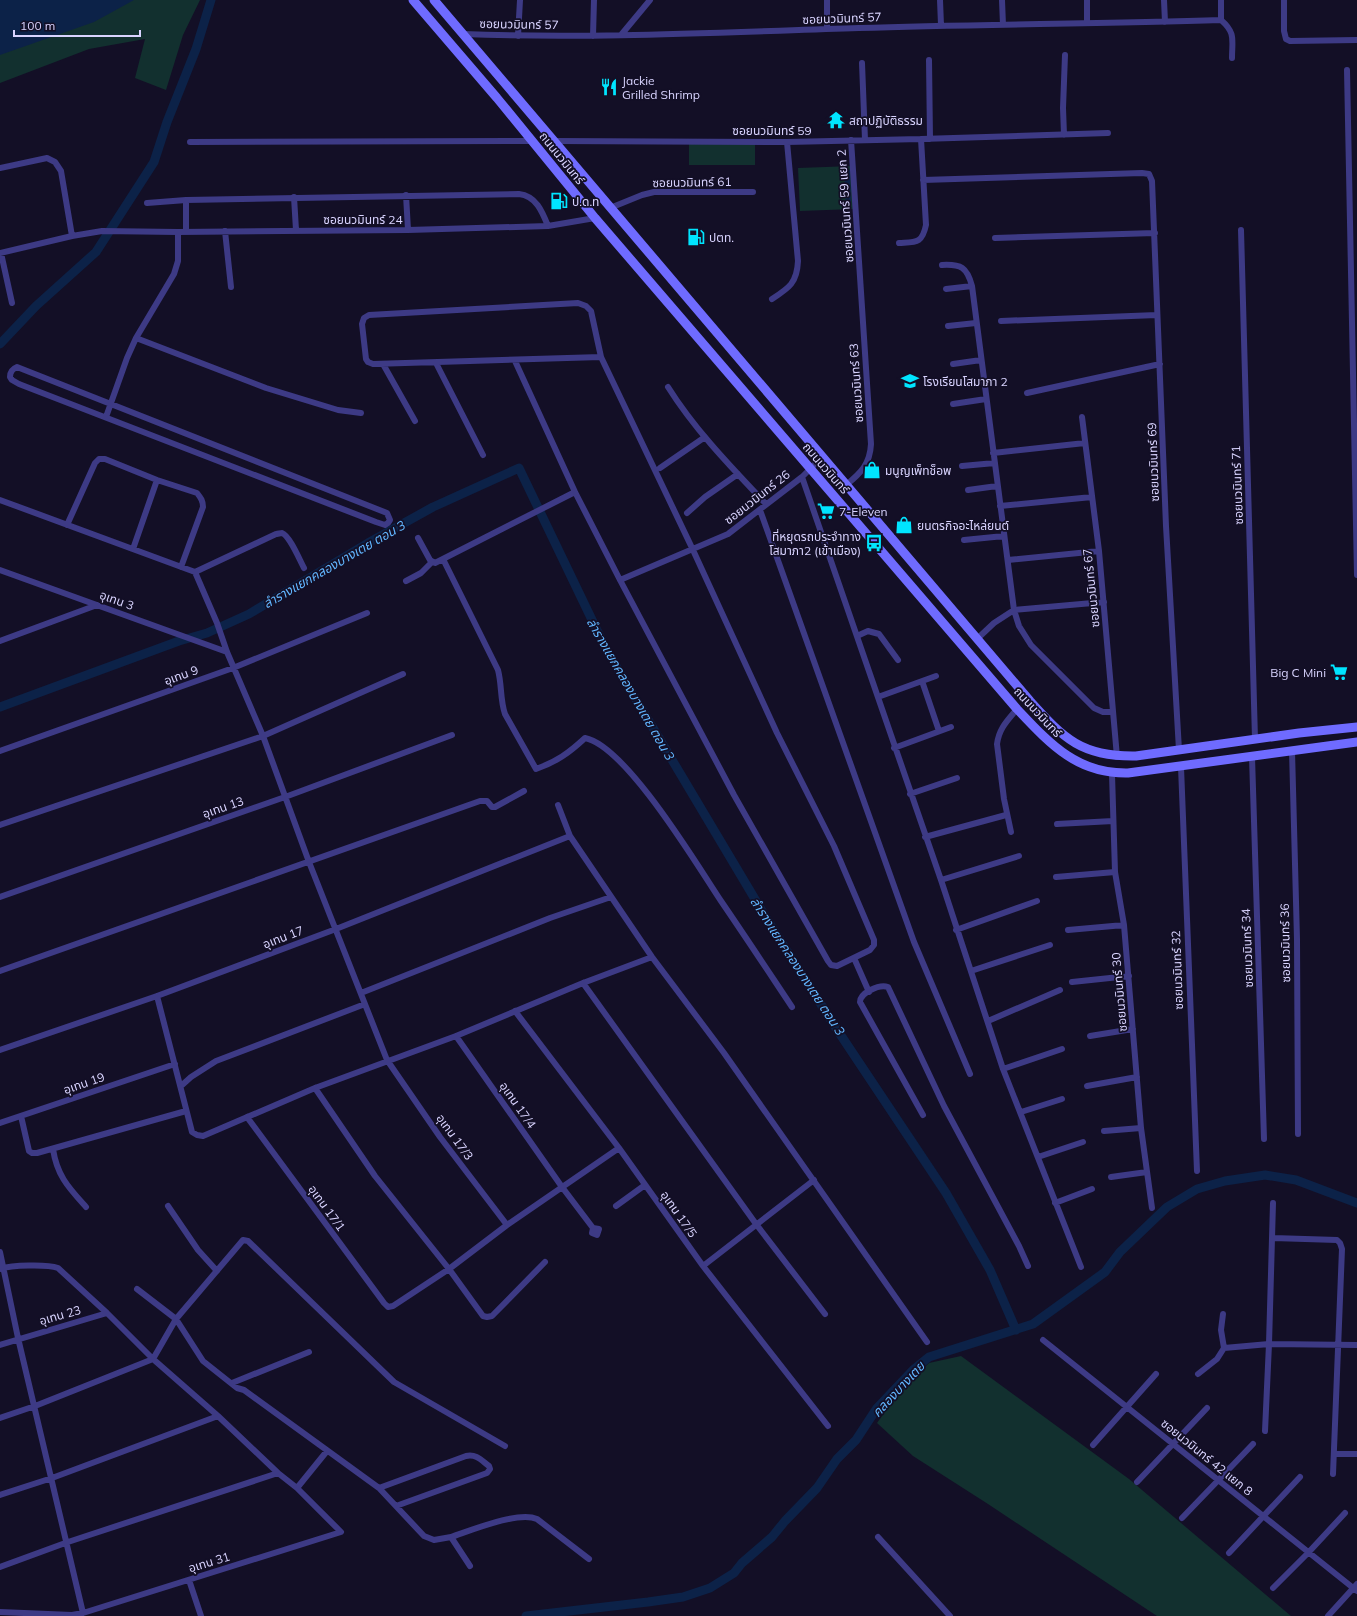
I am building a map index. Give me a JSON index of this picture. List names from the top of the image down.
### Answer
{
  "streets": {
    "main road": ["ถนนนวมินทร์"],
    "street": [
      "ซอยนวมินทร์ 57",
      "ซอยนวมินทร์ 59",
      "ซอยนวมินทร์ 61",
      "ซอยนวมินทร์ 59 แยก 2",
      "ซอยนวมินทร์ 24",
      "ซอยนวมินทร์ 63",
      "ซอยนวมินทร์ 69",
      "ซอยนวมินทร์ 71",
      "ซอยนวมินทร์ 26",
      "ซอยนวมินทร์ 67",
      "อุเทน 3",
      "อุเทน 9",
      "อุเทน 13",
      "อุเทน 17",
      "ซอยนวมินทร์ 36",
      "ซอยนวมินทร์ 34",
      "ซอยนวมินทร์ 32",
      "ซอยนวมินทร์ 30",
      "อุเทน 19",
      "อุเทน 17/4",
      "อุเทน 17/3",
      "อุเทน 17/1",
      "อุเทน 17/5",
      "อุเทน 23",
      "ซอยนวมินทร์ 42 แยก 8",
      "อุเทน 31"
    ]
  },
  "crossings": [
    ["ซอยนวมินทร์ 57", "ถนนนวมินทร์"],
    ["ซอยนวมินทร์ 59", "ถนนนวมินทร์"],
    ["ซอยนวมินทร์ 59", "ซอยนวมินทร์ 59 แยก 2"],
    ["ถนนนวมินทร์", "ซอยนวมินทร์ 61"],
    ["ถนนนวมินทร์", "ซอยนวมินทร์ 24"],
    ["ถนนนวมินทร์", "ซอยนวมินทร์ 63"],
    ["ถนนนวมินทร์", "ซอยนวมินทร์ 69"],
    ["ถนนนวมินทร์", "ซอยนวมินทร์ 71"],
    ["ถนนนวมินทร์", "ซอยนวมินทร์ 26"],
    ["ถนนนวมินทร์", "ซอยนวมินทร์ 67"],
    ["ถนนนวมินทร์", "ซอยนวมินทร์ 36"],
    ["ถนนนวมินทร์", "ซอยนวมินทร์ 34"],
    ["ถนนนวมินทร์", "ซอยนวมินทร์ 32"],
    ["ถนนนวมินทร์", "ซอยนวมินทร์ 30"],
    ["ซอยนวมินทร์ 59 แยก 2", "ซอยนวมินทร์ 63"],
    ["อุเทน 3", "อุเทน 17/3"],
    ["อุเทน 9", "อุเทน 17/3"],
    ["อุเทน 13", "อุเทน 17/3"],
    ["อุเทน 17", "อุเทน 17/3"]
  ],
  "water": ["ลำรางแยกคลองบางเตย ตอน 3", "คลองบางเตย"],
  "places": {
    "restaurant": ["Jackie Grilled Shrimp"],
    "temple": ["สถาปฏิบัติธรรม"],
    "fuel station": ["ป.ด.ท", "ปตท."],
    "school or university": ["โรงเรียนโสมาภา 2"],
    "shop": ["มนูญเพ็ทช็อพ", "ยนตรกิจอะไหล่ยนต์"],
    "supermarket": ["7-Eleven", "Big C Mini"],
    "bus stop": ["ที่หยุดรถประจำทาง โสมาภา2 (เข้าเมือง)"]
  },
  "scale_bar": "100 m"
}
